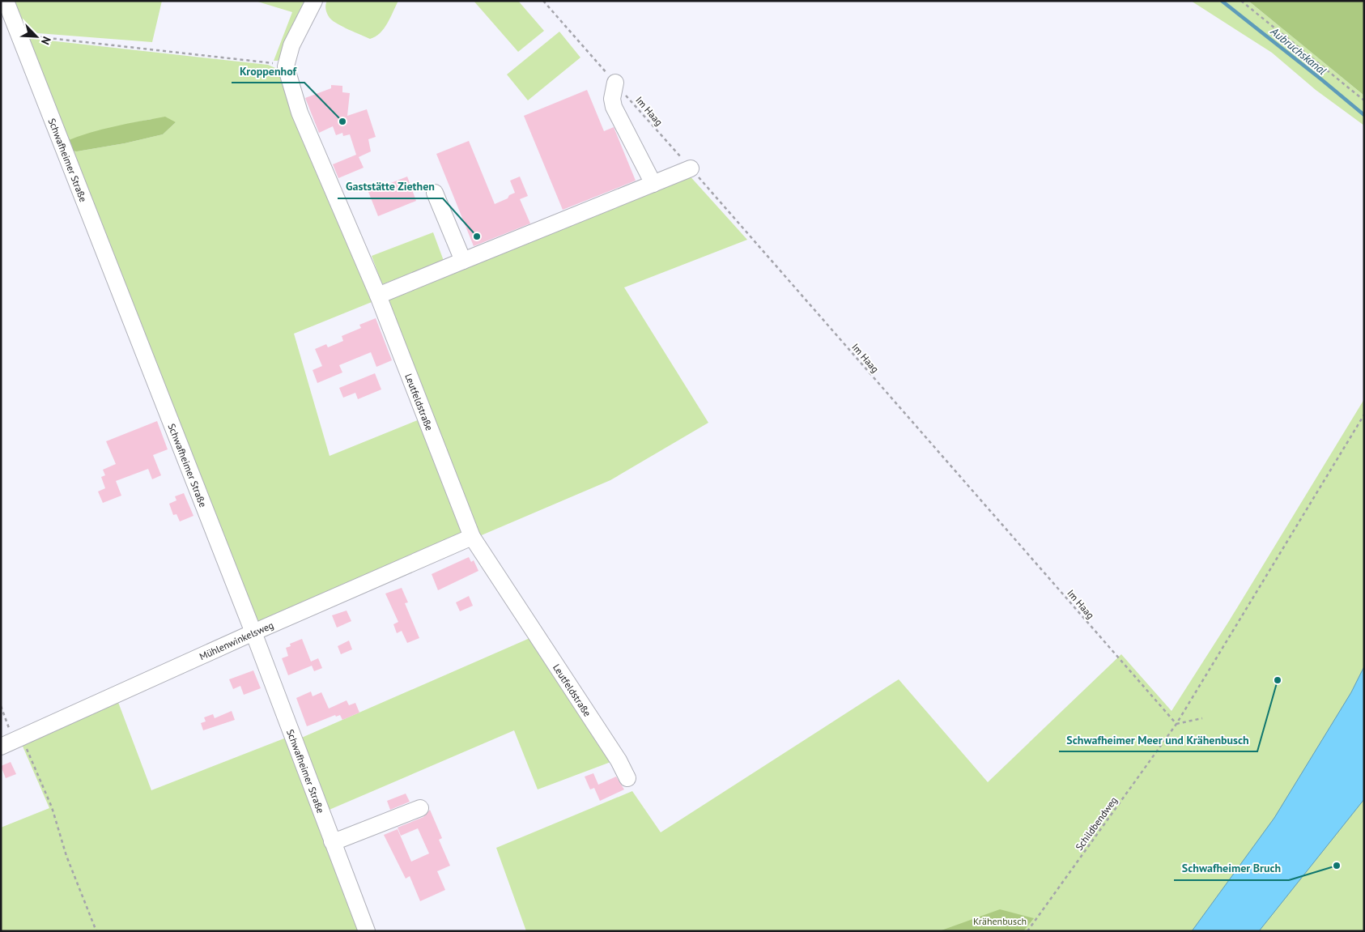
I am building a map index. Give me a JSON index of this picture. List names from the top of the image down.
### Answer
{
  "streets": {
    "street": ["Schwafheimer Straße", "Leutfeldstraße", "Mühlenwinkelsweg"],
    "path": ["Im Haag", "Schildbendweg"]
  },
  "crossings": [
    ["Im Haag", "Schildbendweg"],
    ["Schwafheimer Straße", "Mühlenwinkelsweg"],
    ["Leutfeldstraße", "Mühlenwinkelsweg"]
  ],
  "water": ["Aubruchskanal"],
  "parks": ["Krähenbusch"],
  "places": [
    "Kroppenhof",
    "Gaststätte Ziethen",
    "Schwafheimer Meer und Krähenbusch",
    "Schwafheimer Bruch"
  ],
  "north": "bottom right"
}
